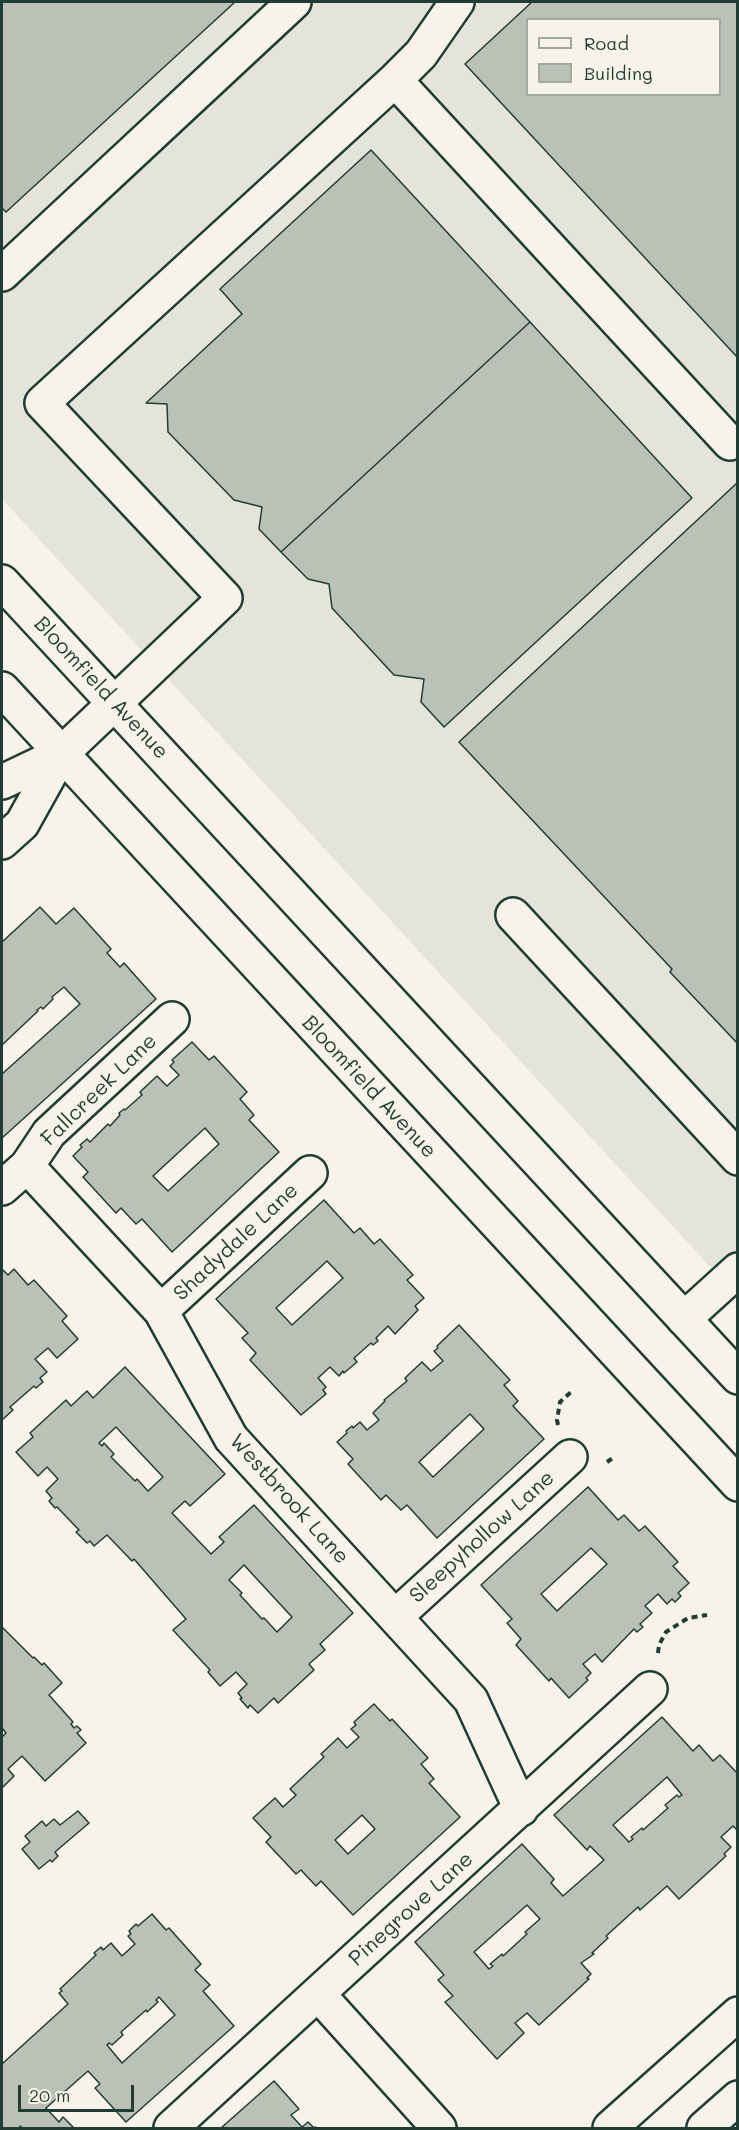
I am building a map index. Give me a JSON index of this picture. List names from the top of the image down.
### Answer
{
  "streets": {
    "street": [
      "Bloomfield Avenue",
      "Fallcreek Lane",
      "Shadydale Lane",
      "Westbrook Lane",
      "Sleepyhollow Lane",
      "Pinegrove Lane"
    ]
  },
  "crossings": [
    ["Fallcreek Lane", "Westbrook Lane"],
    ["Shadydale Lane", "Westbrook Lane"],
    ["Westbrook Lane", "Sleepyhollow Lane"],
    ["Westbrook Lane", "Pinegrove Lane"]
  ],
  "legend": ["Road", "Building"],
  "scale_bar": "20 m"
}
